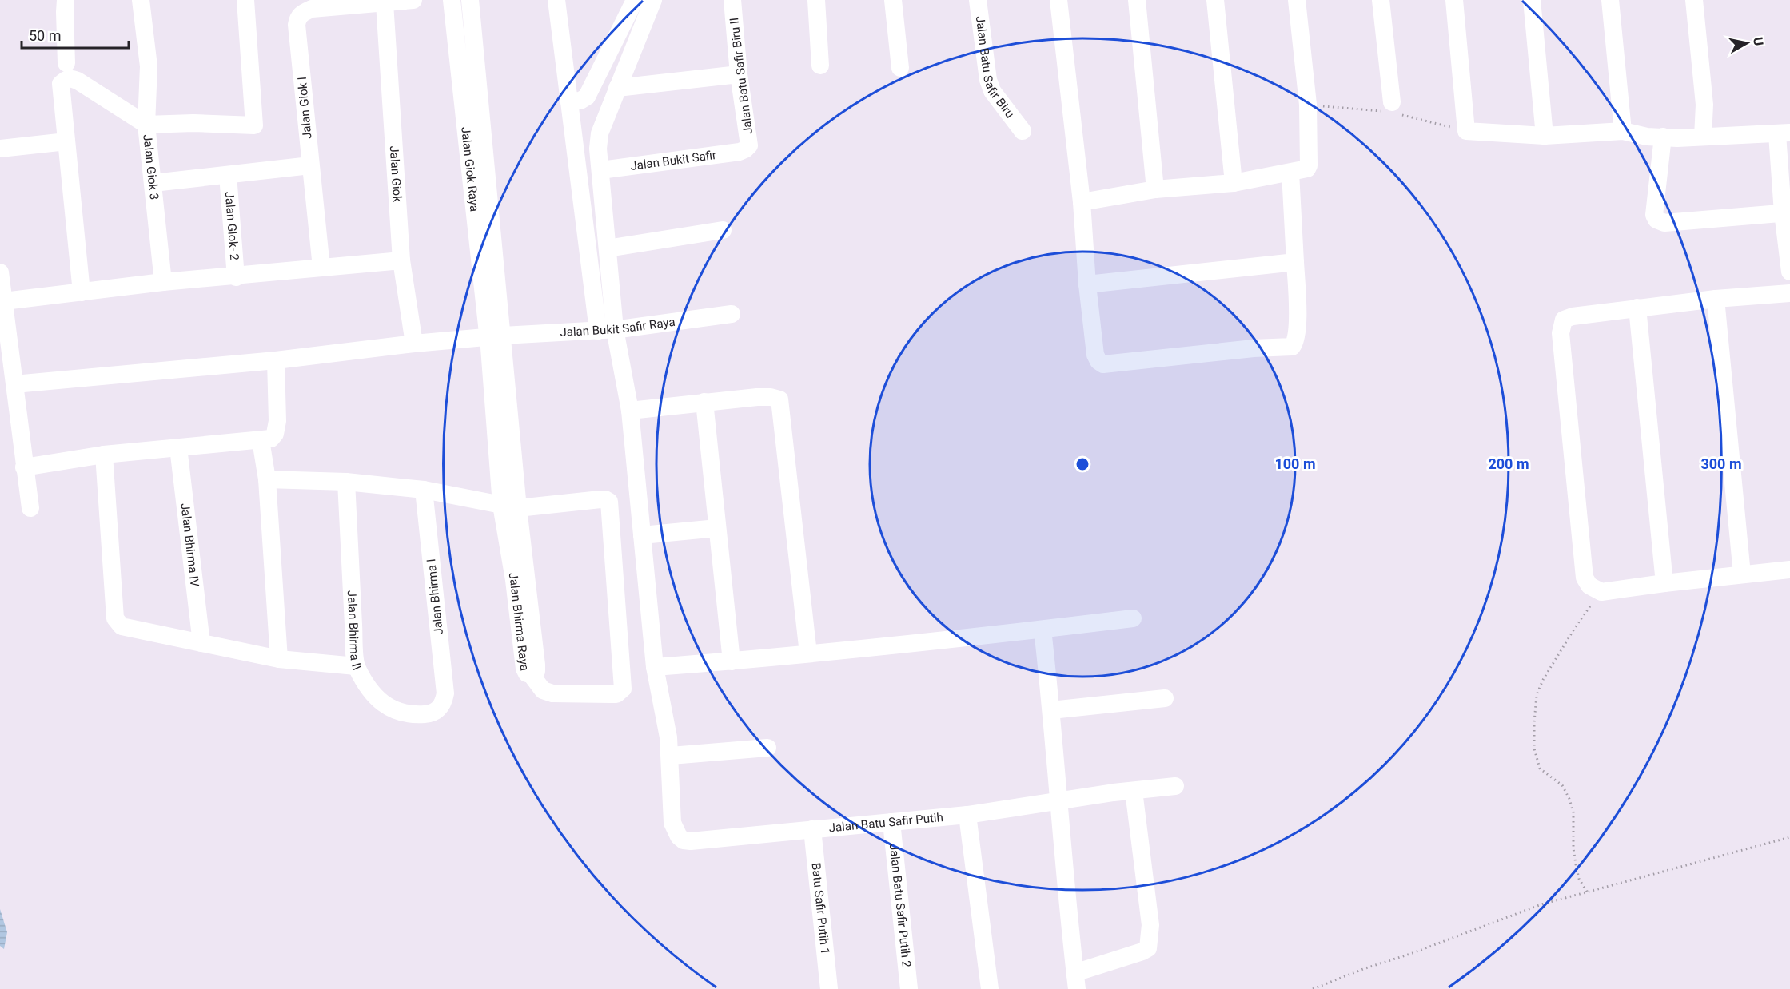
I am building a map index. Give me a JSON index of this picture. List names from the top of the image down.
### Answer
{
  "streets": {
    "street": [
      "Jalan Batu Safir Biru",
      "Jalan Batu Safir Biru II",
      "Jalan Giok I",
      "Jalan Bukit Safir",
      "Jalan Giok 3",
      "Jalan Giok Raya",
      "Jalan Giok",
      "Jalan Glok- 2",
      "Jalan Bukit Safir Raya",
      "Jalan Bhirma IV",
      "Jalan Bhirma I",
      "Jalan Bhirma Raya",
      "Jalan Bhirma II",
      "Jalan Batu Safir Putih",
      "Jalan Batu Safir Putih 2",
      "Batu Safir Putih 1"
    ]
  },
  "crossings": [
    ["Jalan Batu Safir Biru II", "Jalan Bukit Safir"],
    ["Jalan Giok Raya", "Jalan Bukit Safir Raya"],
    ["Jalan Giok Raya", "Jalan Bhirma Raya"],
    ["Jalan Giok", "Jalan Bukit Safir Raya"],
    ["Jalan Bukit Safir Raya", "Jalan Bhirma Raya"],
    ["Jalan Bhirma I", "Jalan Bhirma II"],
    ["Jalan Batu Safir Putih", "Jalan Batu Safir Putih 2"],
    ["Jalan Batu Safir Putih", "Batu Safir Putih 1"]
  ],
  "scale_bar": "50 m",
  "north": "right",
  "rings": ["100 m", "200 m", "300 m"]
}
